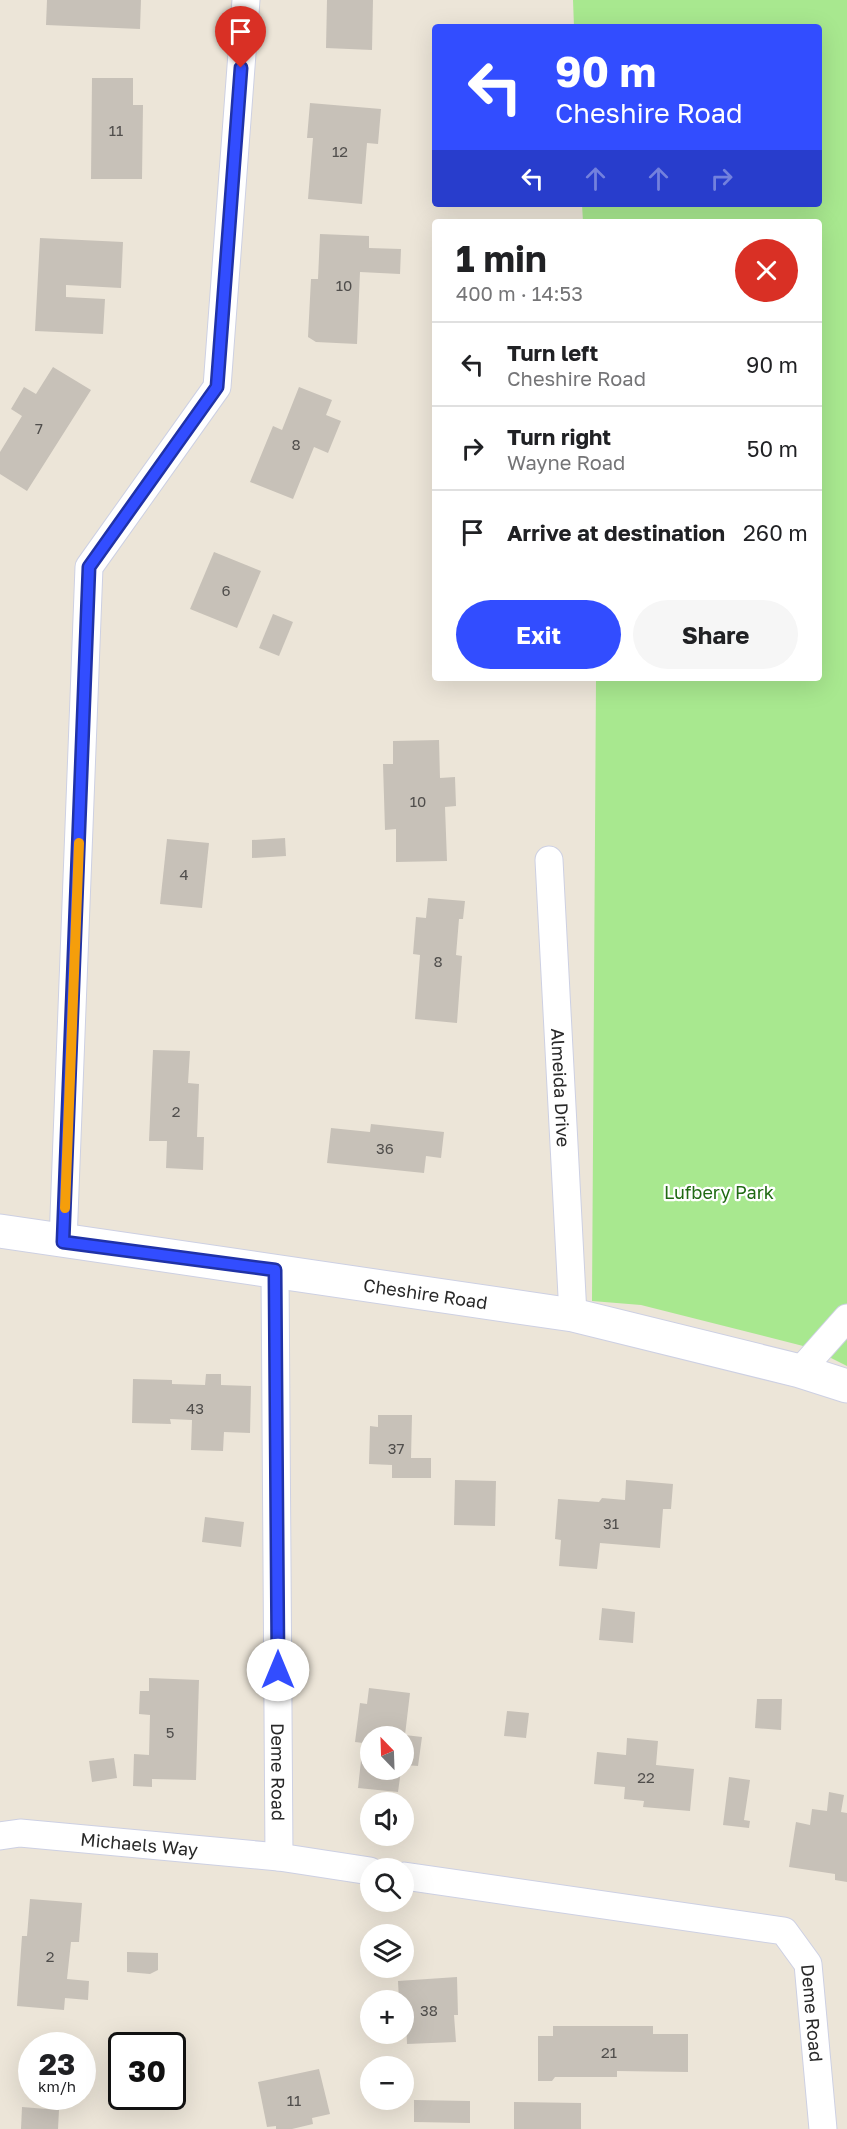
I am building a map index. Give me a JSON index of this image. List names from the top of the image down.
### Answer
{
  "streets": {
    "street": [
      "Almeida Drive",
      "Cheshire Road",
      "Deme Road",
      "Michaels Way"
    ]
  },
  "crossings": [
    ["Almeida Drive", "Cheshire Road"],
    ["Cheshire Road", "Deme Road"],
    ["Deme Road", "Michaels Way"]
  ],
  "parks": ["Lufbery Park"],
  "house_numbers": [
    "11",
    "12",
    "10",
    "7",
    "8",
    "6",
    "10",
    "4",
    "8",
    "2",
    "36",
    "43",
    "37",
    "31",
    "5",
    "22",
    "2",
    "38",
    "21",
    "11"
  ],
  "north": "top left",
  "page": {
    "turn": ["90 m", "Cheshire Road"],
    "heading": ["1 min", "400 m · 14:53"],
    "list": [
      {
        "name": "Turn left",
        "note": "Cheshire Road",
        "value": "90 m"
      },
      {
        "name": "Turn right",
        "note": "Wayne Road",
        "value": "50 m"
      },
      {
        "name": "Arrive at destination",
        "value": "260 m"
      }
    ],
    "buttons": ["Exit", "Share"],
    "map_buttons": ["+", "−"],
    "speed": "23 km/h",
    "limit": "30"
  }
}
